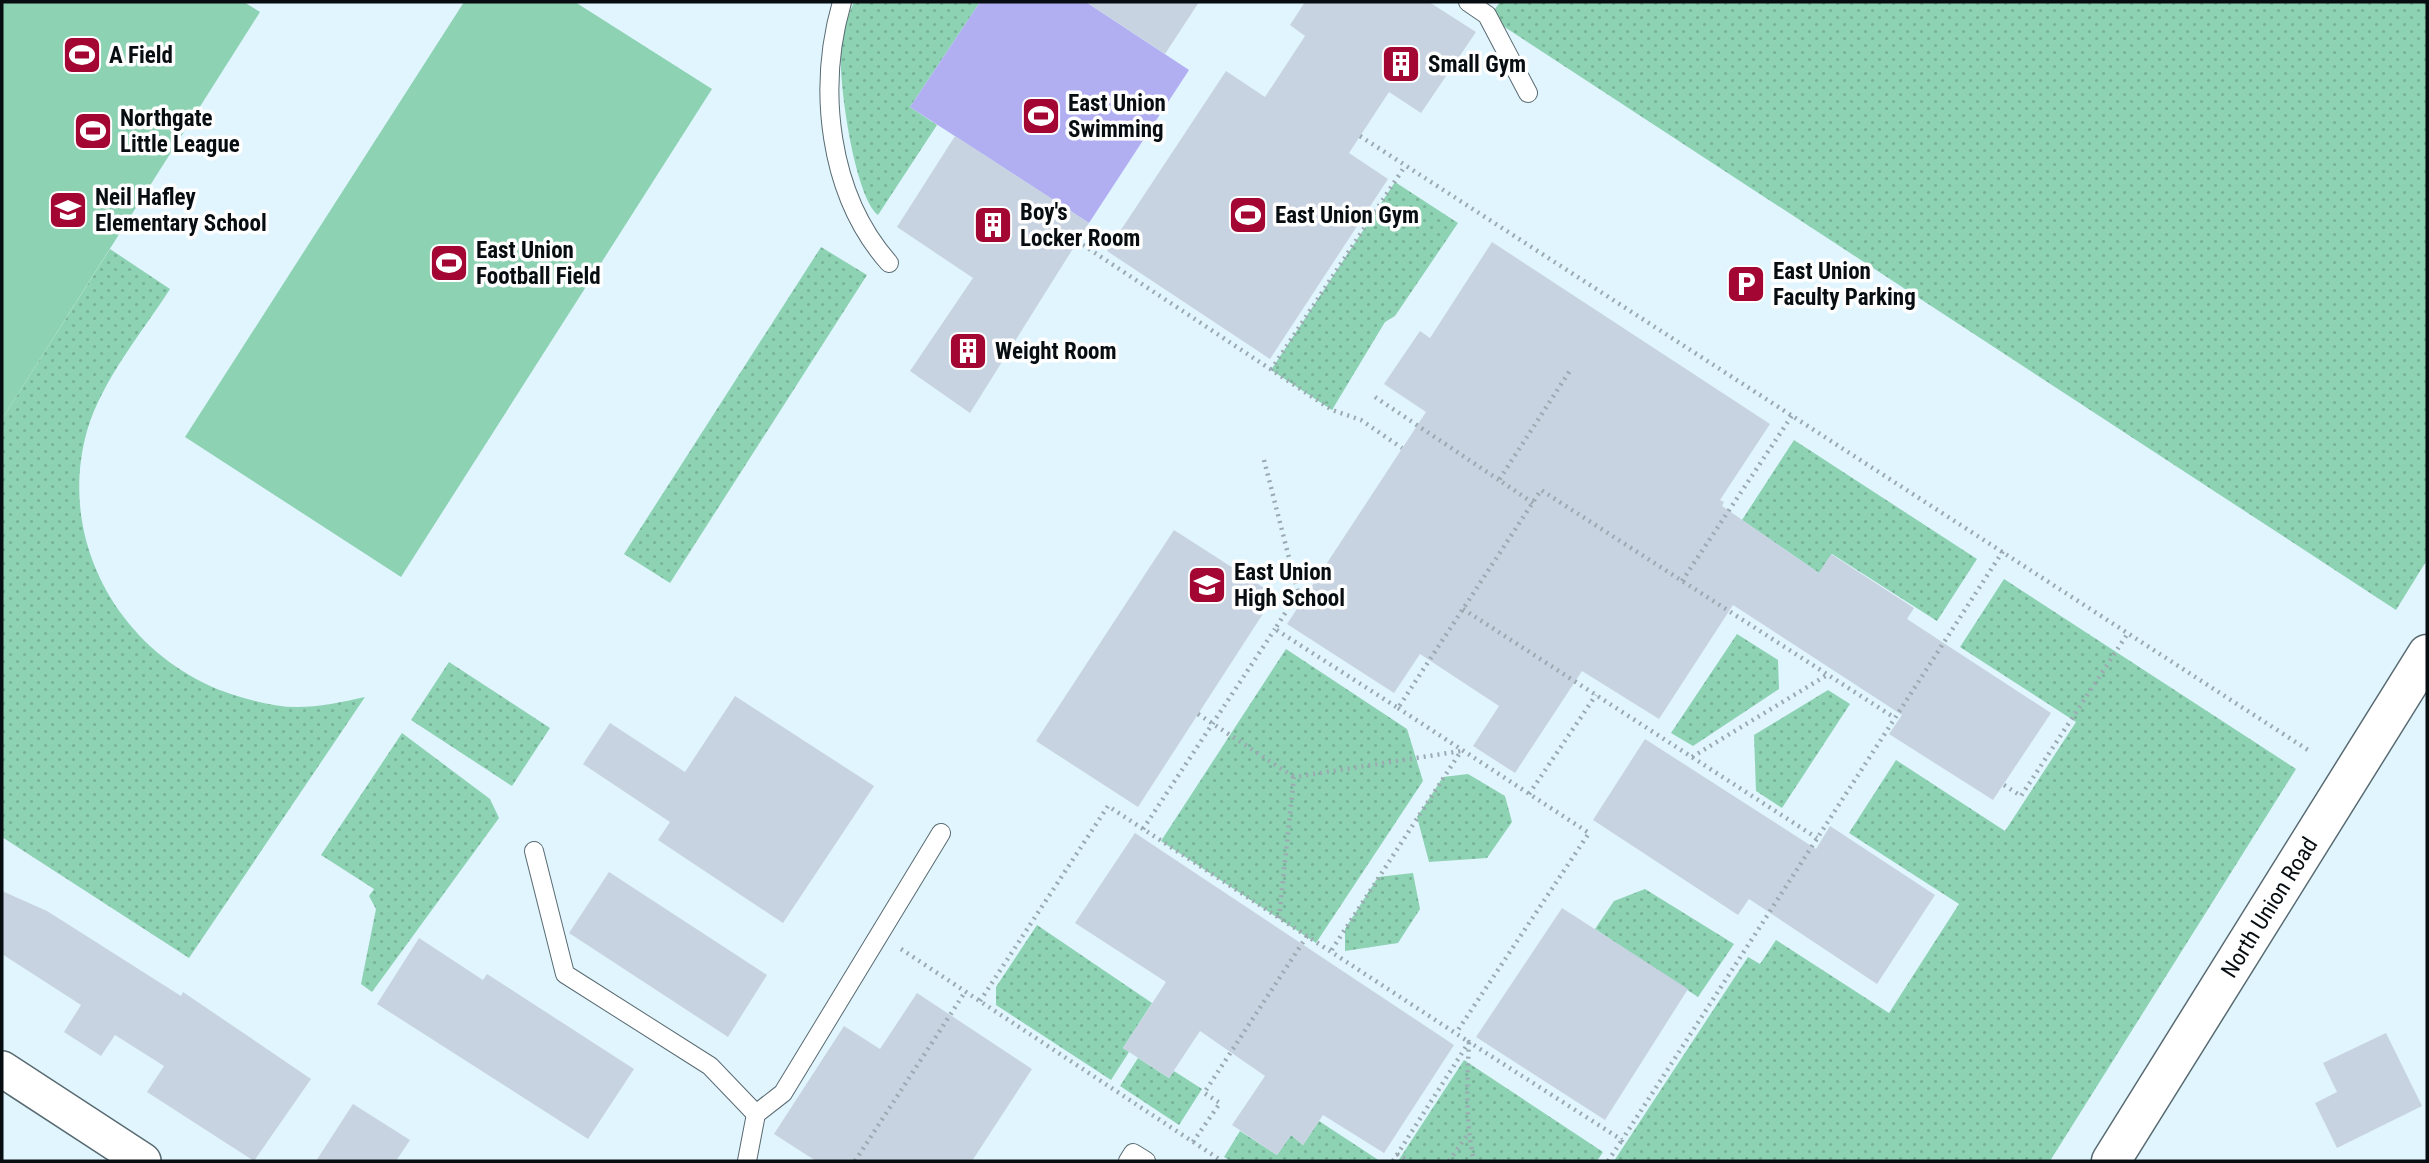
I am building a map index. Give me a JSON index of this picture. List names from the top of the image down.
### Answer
{
  "streets": {
    "street": ["North Union Road"]
  },
  "places": {
    "sports": [
      "A Field",
      "East Union Swimming",
      "Northgate Little League",
      "East Union Gym",
      "East Union Football Field"
    ],
    "building": ["Small Gym", "Boy's Locker Room", "Weight Room"],
    "school or university": ["Neil Hafley Elementary School", "East Union High School"],
    "parking": ["East Union Faculty Parking"]
  }
}
